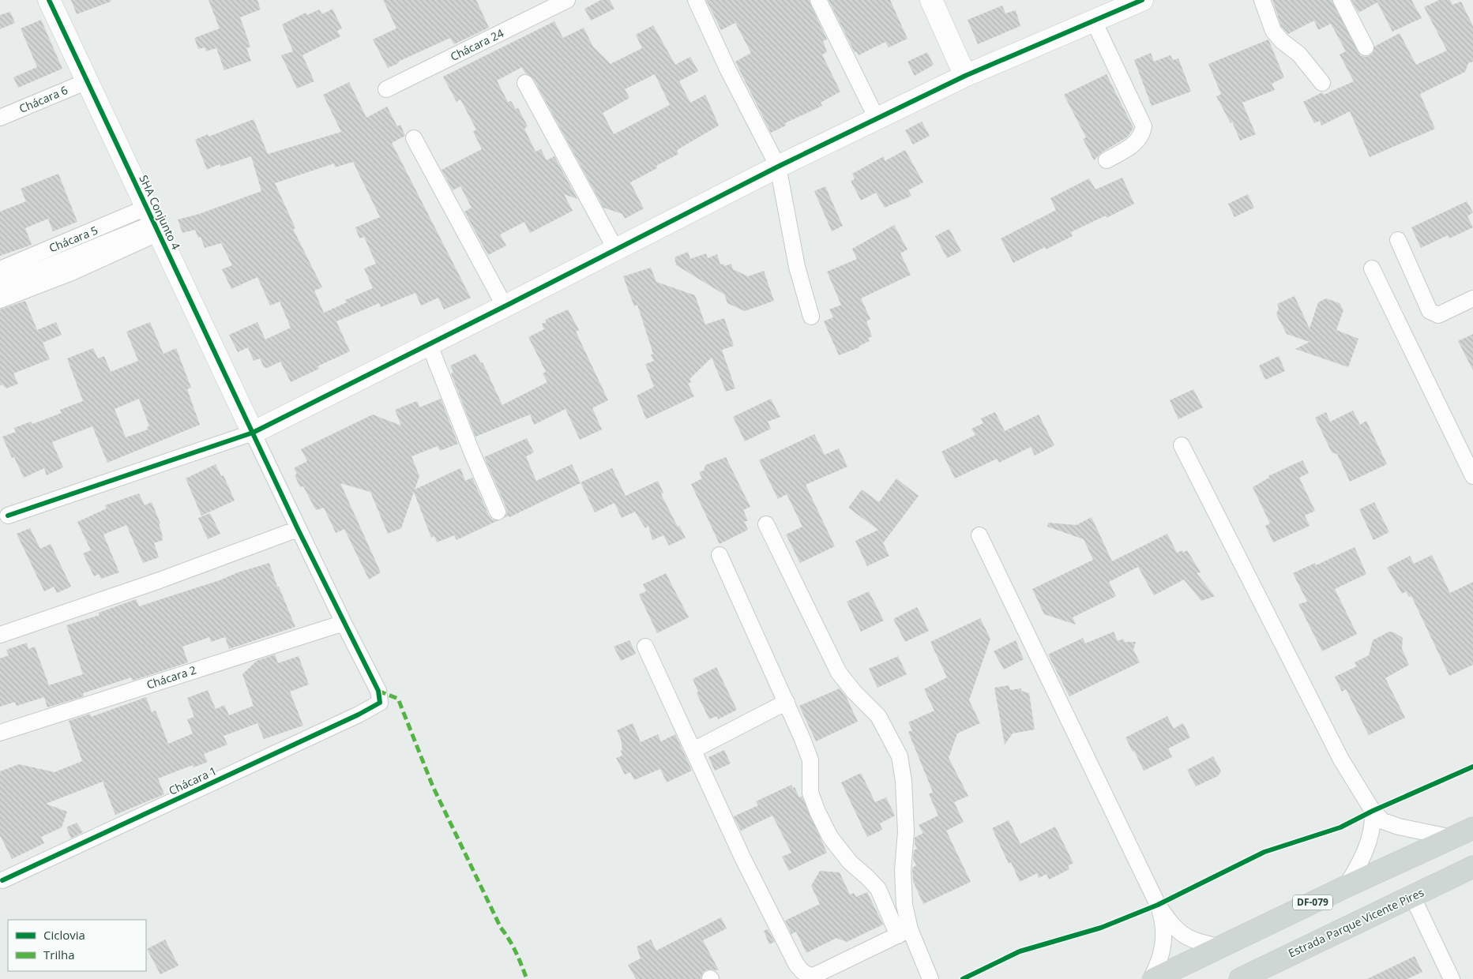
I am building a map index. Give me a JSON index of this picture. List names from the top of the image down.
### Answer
{
  "streets": {
    "main road": ["DF-079", "Estrada Parque Vicente Pires"],
    "street": [
      "Chácara 24",
      "Chácara 6",
      "SHA Conjunto 4",
      "Chácara 5",
      "Chácara 2",
      "Chácara 1"
    ]
  },
  "crossings": [
    ["Chácara 6", "SHA Conjunto 4"],
    ["SHA Conjunto 4", "Chácara 5"],
    ["Chácara 2", "Chácara 1"]
  ],
  "legend": ["Ciclovia", "Trilha"]
}
